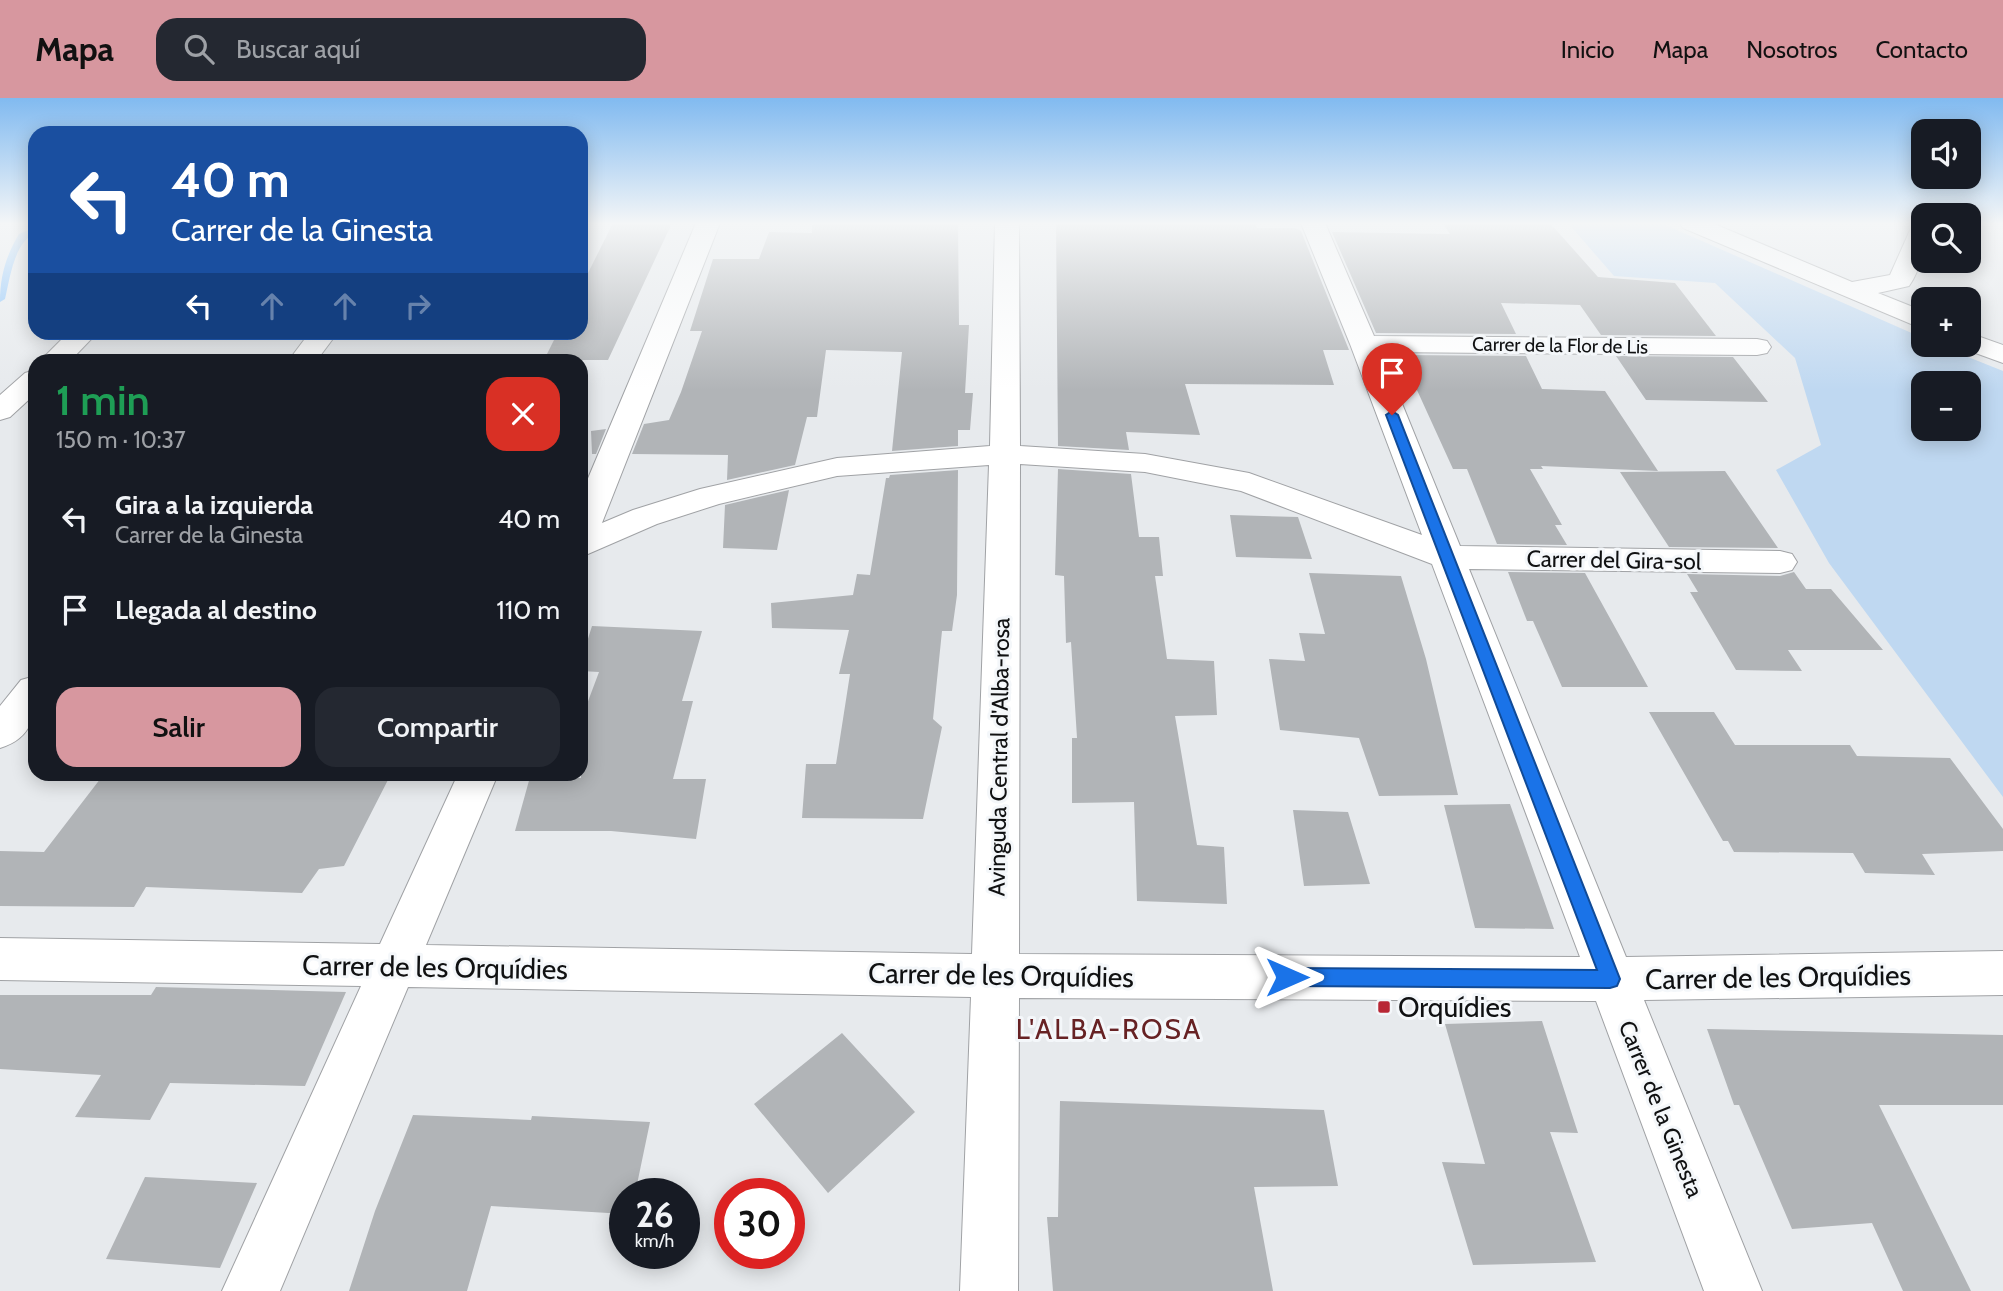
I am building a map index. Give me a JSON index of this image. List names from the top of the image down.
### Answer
{
  "streets": {
    "street": [
      "Carrer de la Flor de Lis",
      "Carrer del Gira-sol",
      "Avinguda Central d'Alba-rosa",
      "Carrer de les Orquídies",
      "Carrer de la Ginesta"
    ]
  },
  "crossings": [
    ["Carrer de la Flor de Lis", "Carrer de la Ginesta"],
    ["Carrer del Gira-sol", "Avinguda Central d'Alba-rosa"],
    ["Carrer del Gira-sol", "Carrer de la Ginesta"],
    ["Avinguda Central d'Alba-rosa", "Carrer de les Orquídies"],
    ["Carrer de les Orquídies", "Carrer de la Ginesta"]
  ],
  "districts": ["L'ALBA-ROSA"],
  "places": {
    "transit": ["Orquídies"]
  },
  "page": {
    "header": "Mapa",
    "search": "Buscar aquí",
    "nav": [
      "Inicio",
      "Mapa",
      "Nosotros",
      "Contacto"
    ],
    "map_buttons": ["+", "−"],
    "turn": ["40 m", "Carrer de la Ginesta"],
    "heading": ["1 min", "150 m · 10:37"],
    "list": [
      {
        "name": "Gira a la izquierda",
        "note": "Carrer de la Ginesta",
        "value": "40 m"
      },
      {
        "name": "Llegada al destino",
        "value": "110 m"
      }
    ],
    "buttons": ["Salir", "Compartir"],
    "speed": "26 km/h",
    "limit": "30"
  }
}
